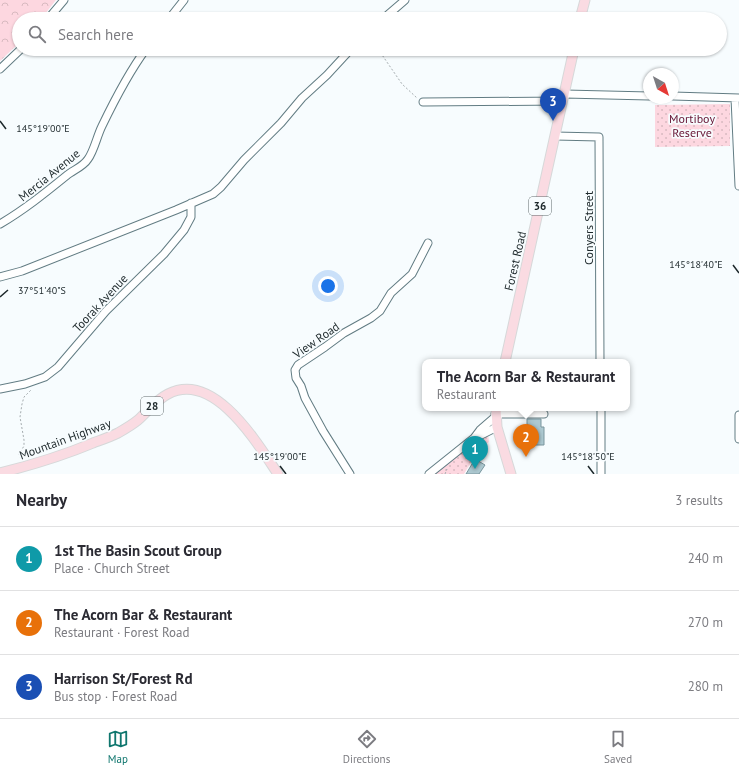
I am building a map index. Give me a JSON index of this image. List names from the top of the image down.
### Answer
{
  "streets": {
    "main road": [
      "36",
      "Forest Road",
      "28",
      "Mountain Highway"
    ],
    "street": [
      "Mercia Avenue",
      "Conyers Street",
      "Toorak Avenue",
      "View Road"
    ]
  },
  "crossings": [
    ["Conyers Street", "Forest Road"]
  ],
  "parks": ["Mortiboy Reserve"],
  "north": "bottom right",
  "page": {
    "search": "Search here",
    "pins": ["3", "2", "1"],
    "popup": ["The Acorn Bar & Restaurant", "Restaurant"],
    "heading": ["Nearby", "3 results"],
    "list": [
      {
        "mark": "1",
        "name": "1st The Basin Scout Group",
        "note": "Place · Church Street",
        "value": "240 m"
      },
      {
        "mark": "2",
        "name": "The Acorn Bar & Restaurant",
        "note": "Restaurant · Forest Road",
        "value": "270 m"
      },
      {
        "mark": "3",
        "name": "Harrison St/Forest Rd",
        "note": "Bus stop · Forest Road",
        "value": "280 m"
      }
    ],
    "nav": ["Map", "Directions", "Saved"]
  },
  "coordinates": [
    "145°19'00\"E",
    "145°18'40\"E",
    "37°51'40\"S",
    "145°18'50\"E"
  ]
}
